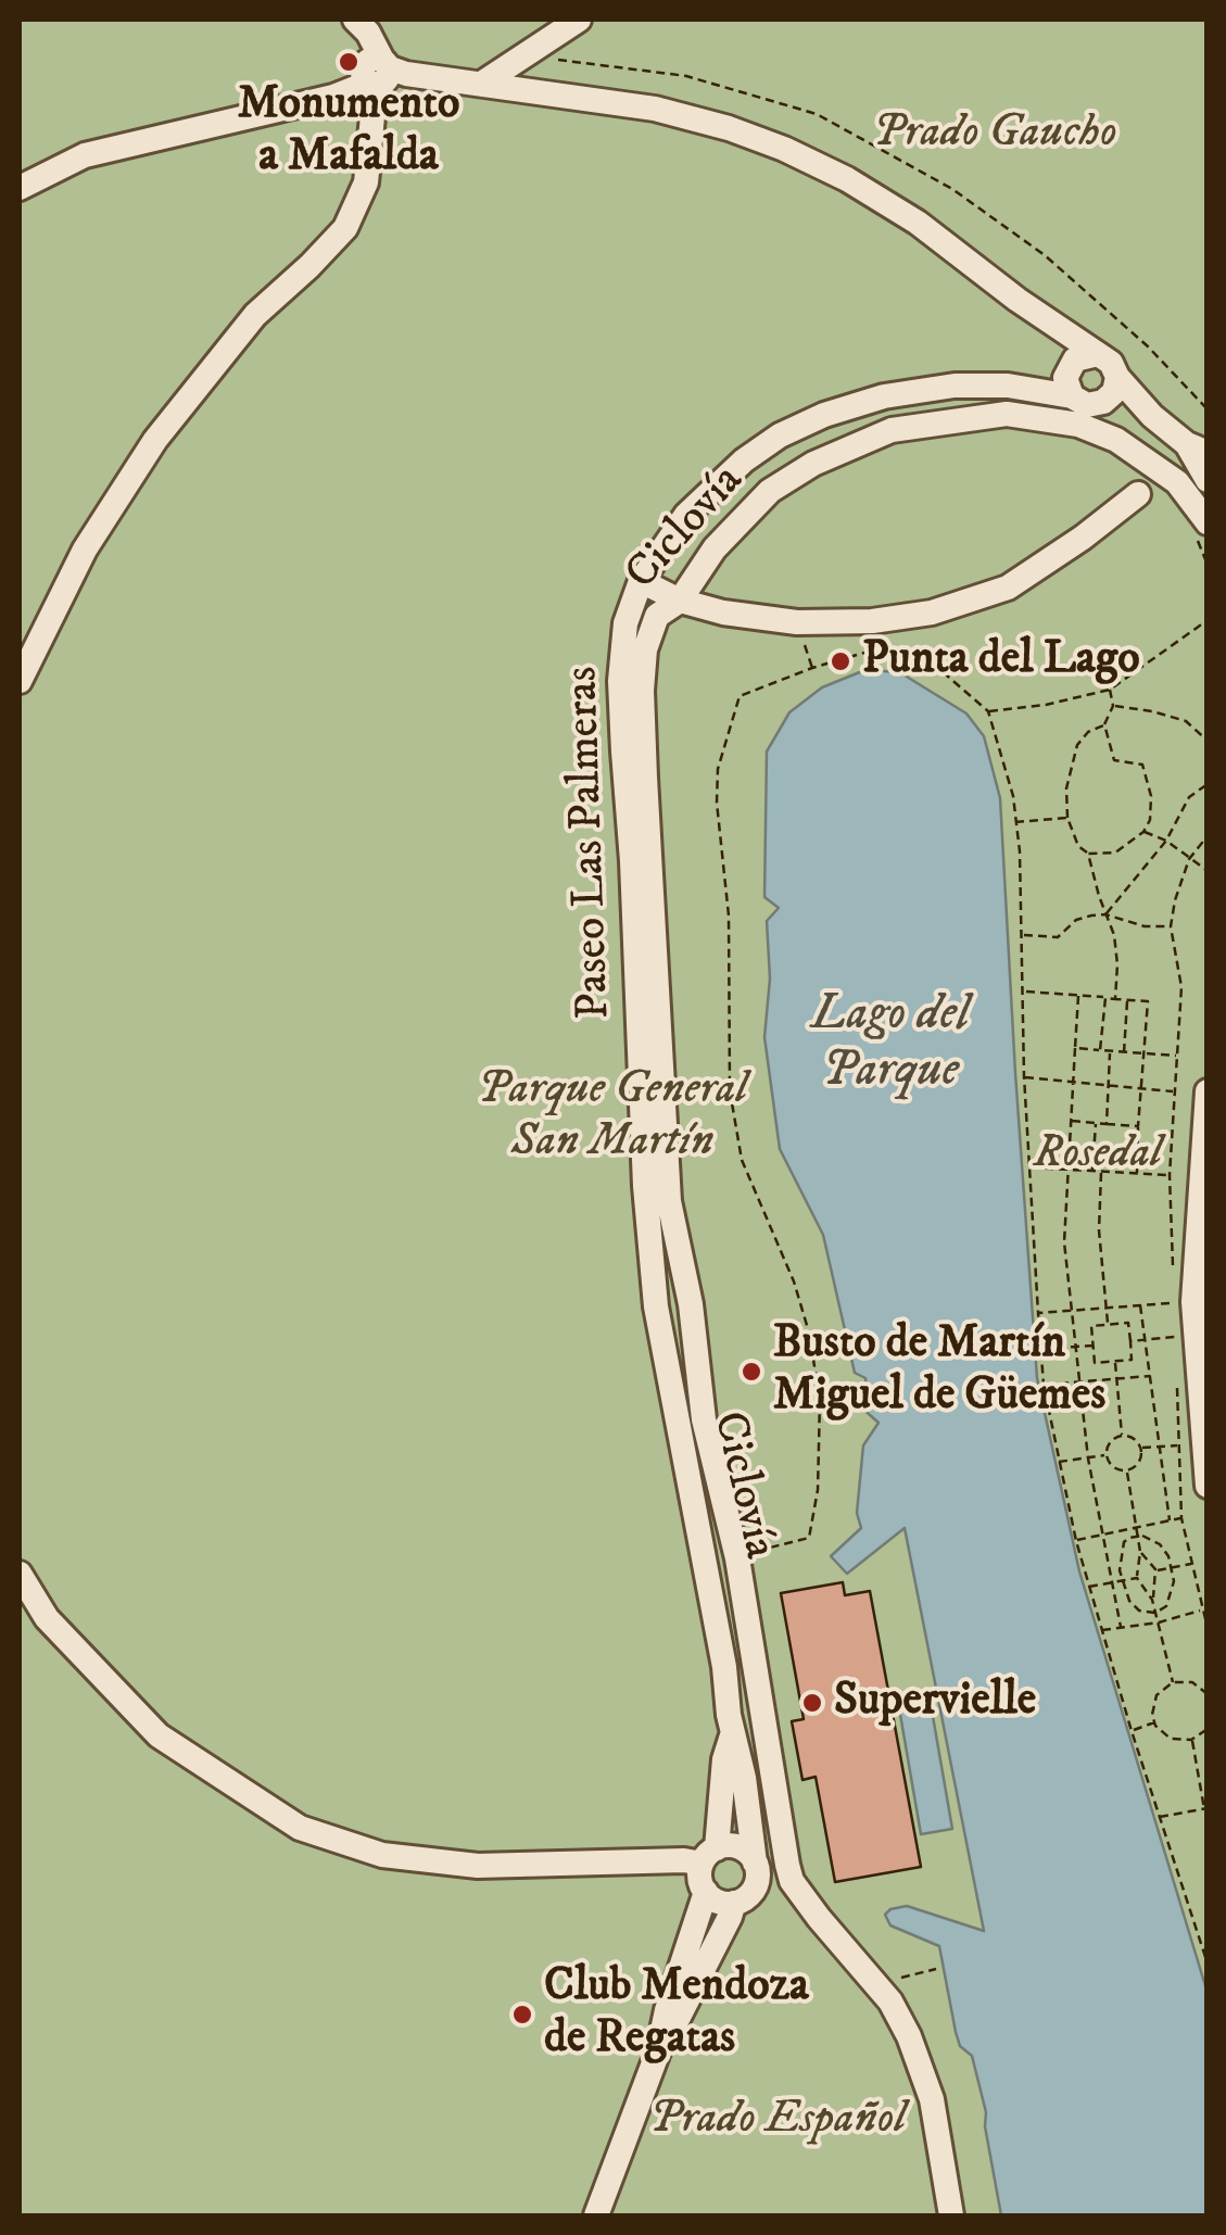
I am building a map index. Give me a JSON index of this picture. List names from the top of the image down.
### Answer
{
  "streets": {
    "street": ["Paseo Las Palmeras"]
  },
  "water": ["Lago del Parque"],
  "parks": [
    "Prado Gaucho",
    "Parque General San Martín",
    "Rosedal",
    "Prado Español"
  ],
  "places": [
    "Monumento a Mafalda",
    "Punta del Lago",
    "Busto de Martín Miguel de Güemes",
    "Supervielle",
    "Club Mendoza de Regatas"
  ]
}
